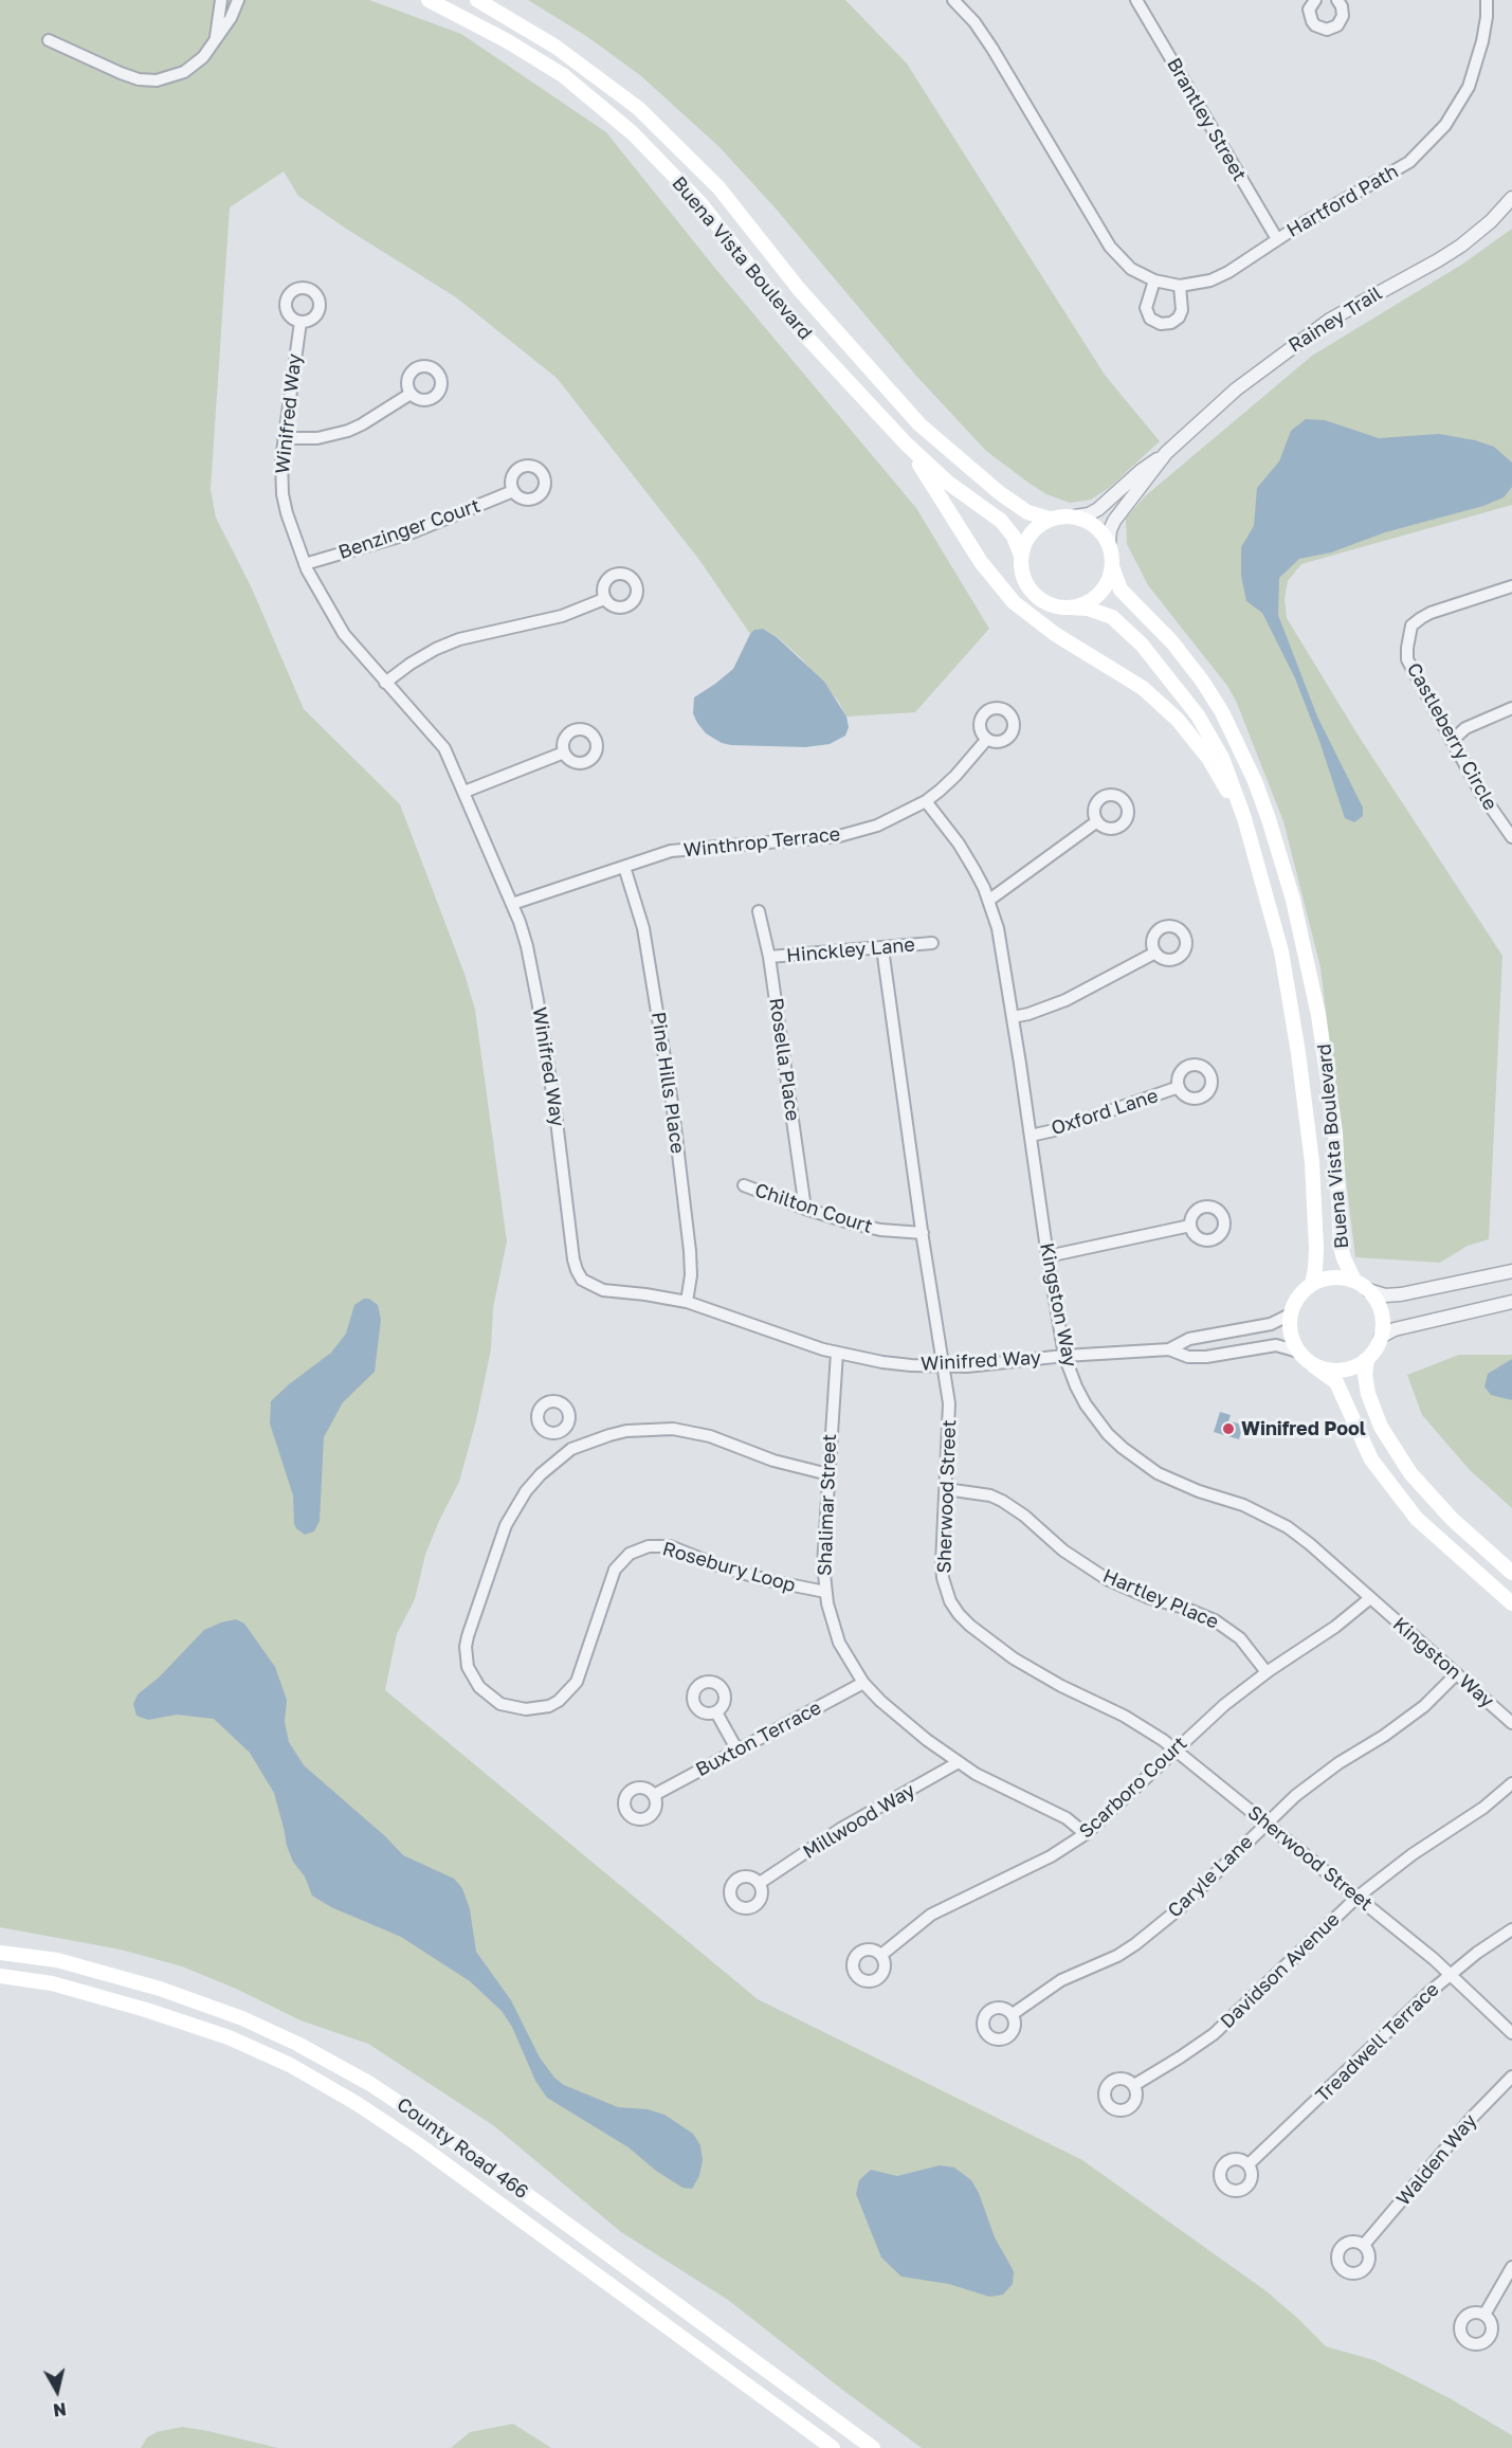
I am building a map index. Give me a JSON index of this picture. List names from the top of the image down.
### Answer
{
  "streets": {
    "main road": ["Buena Vista Boulevard", "County Road 466"],
    "street": [
      "Brantley Street",
      "Hartford Path",
      "Rainey Trail",
      "Winifred Way",
      "Benzinger Court",
      "Castleberry Circle",
      "Winthrop Terrace",
      "Hinckley Lane",
      "Rosella Place",
      "Pine Hills Place",
      "Oxford Lane",
      "Chilton Court",
      "Kingston Way",
      "Sherwood Street",
      "Shalimar Street",
      "Rosebury Loop",
      "Hartley Place",
      "Buxton Terrace",
      "Scarboro Court",
      "Millwood Way",
      "Caryle Lane",
      "Davidson Avenue",
      "Treadwell Terrace",
      "Walden Way"
    ]
  },
  "crossings": [
    ["Brantley Street", "Hartford Path"],
    ["Buena Vista Boulevard", "Rainey Trail"],
    ["Winifred Way", "Benzinger Court"],
    ["Winifred Way", "Winthrop Terrace"],
    ["Winifred Way", "Pine Hills Place"],
    ["Winifred Way", "Kingston Way"],
    ["Winifred Way", "Sherwood Street"],
    ["Winifred Way", "Shalimar Street"],
    ["Winthrop Terrace", "Pine Hills Place"],
    ["Winthrop Terrace", "Kingston Way"],
    ["Hinckley Lane", "Rosella Place"],
    ["Hinckley Lane", "Sherwood Street"],
    ["Rosella Place", "Chilton Court"],
    ["Oxford Lane", "Kingston Way"],
    ["Chilton Court", "Sherwood Street"],
    ["Kingston Way", "Scarboro Court"],
    ["Kingston Way", "Caryle Lane"],
    ["Sherwood Street", "Hartley Place"],
    ["Sherwood Street", "Scarboro Court"],
    ["Sherwood Street", "Caryle Lane"],
    ["Sherwood Street", "Davidson Avenue"],
    ["Sherwood Street", "Treadwell Terrace"],
    ["Shalimar Street", "Rosebury Loop"],
    ["Shalimar Street", "Buxton Terrace"],
    ["Shalimar Street", "Scarboro Court"],
    ["Shalimar Street", "Millwood Way"],
    ["Hartley Place", "Scarboro Court"]
  ],
  "places": ["Winifred Pool"],
  "north": "bottom"
}
